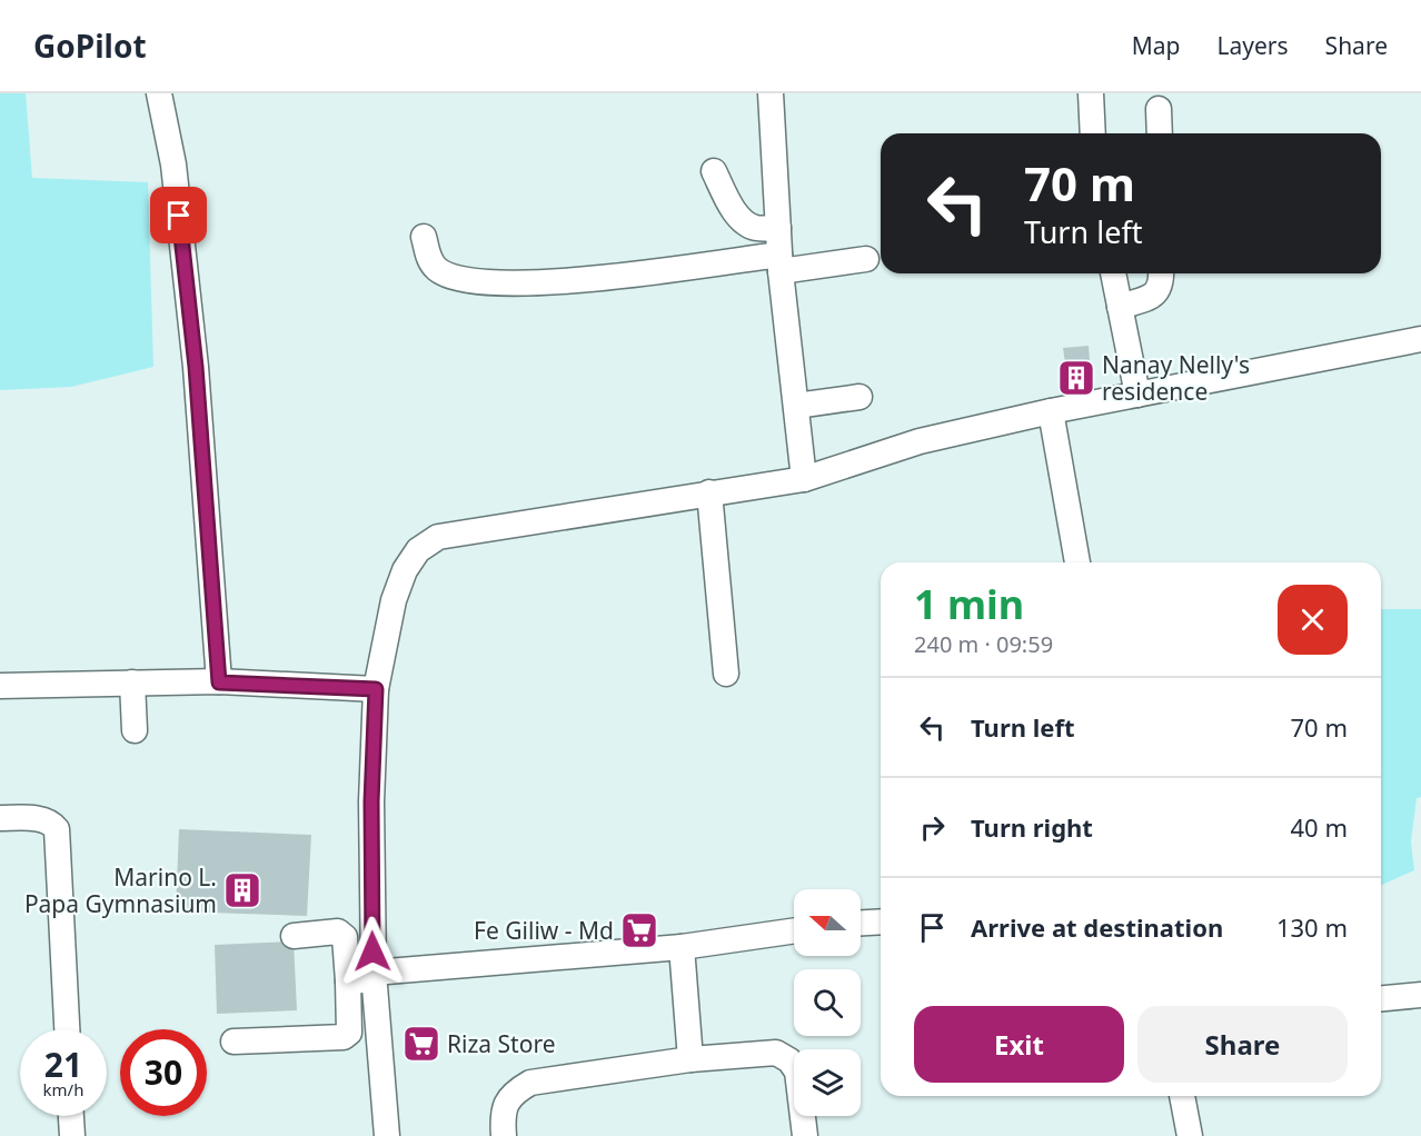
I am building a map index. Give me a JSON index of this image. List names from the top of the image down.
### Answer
{
  "places": {
    "building": ["Nanay Nelly's residence", "Marino L. Papa Gymnasium"],
    "supermarket": ["Fe Giliw - Md", "Riza Store"]
  },
  "north": "left",
  "page": {
    "header": "GoPilot",
    "nav": ["Map", "Layers", "Share"],
    "turn": ["70 m", "Turn left"],
    "heading": ["1 min", "240 m · 09:59"],
    "list": [
      {
        "name": "Turn left",
        "value": "70 m"
      },
      {
        "name": "Turn right",
        "value": "40 m"
      },
      {
        "name": "Arrive at destination",
        "value": "130 m"
      }
    ],
    "buttons": ["Exit", "Share"],
    "speed": "21 km/h",
    "limit": "30"
  }
}
